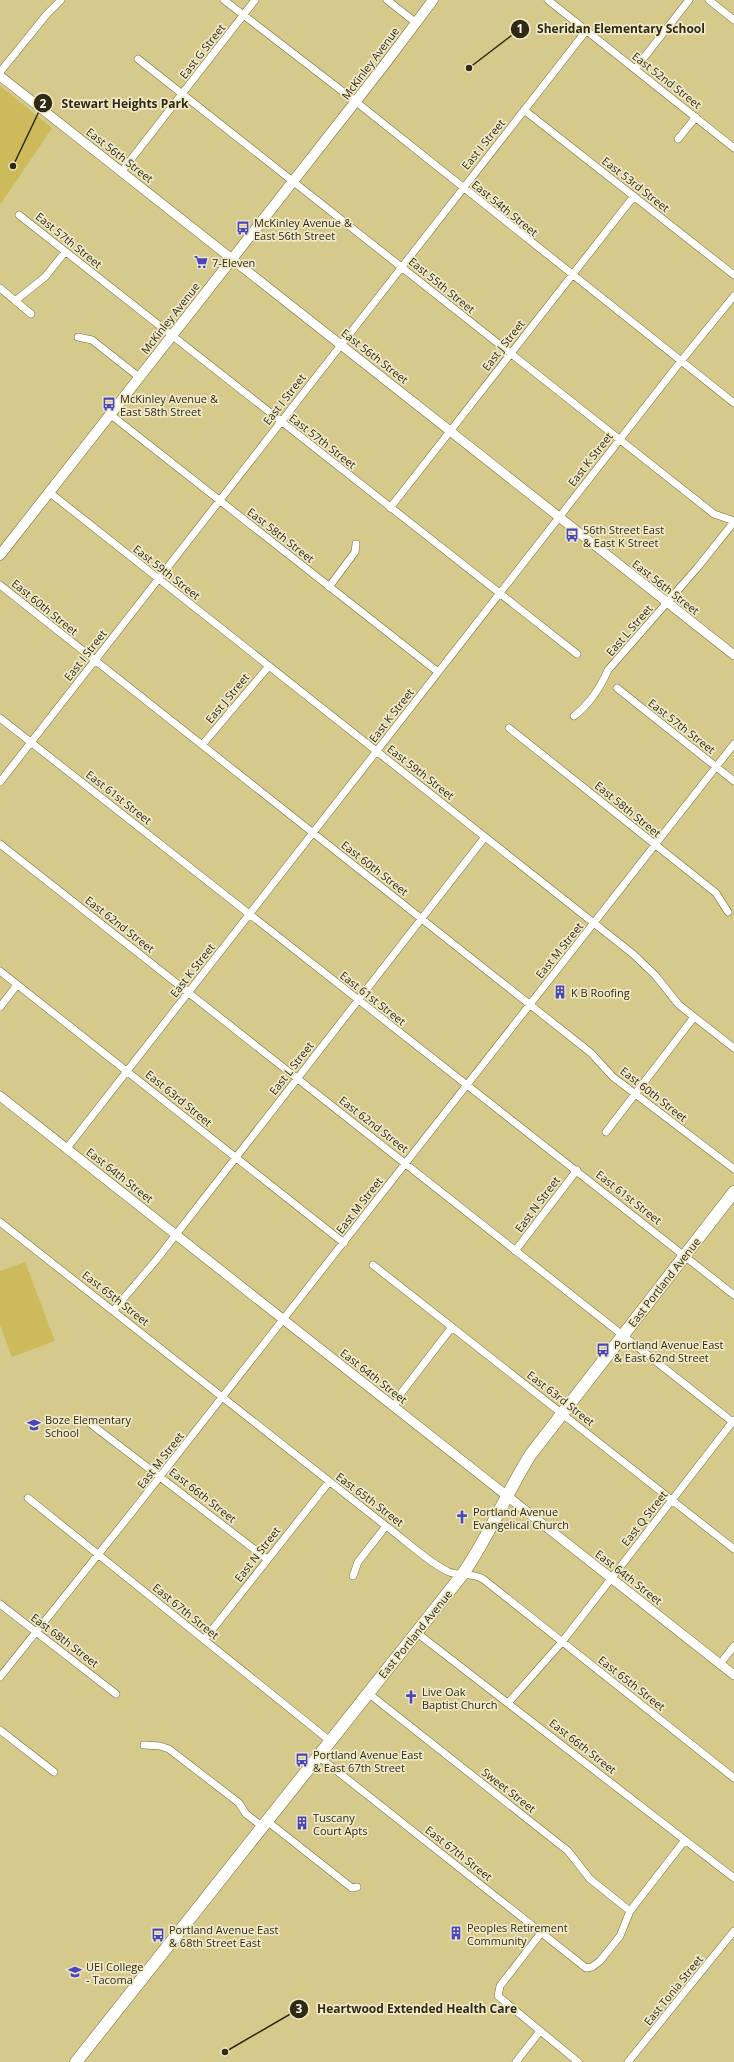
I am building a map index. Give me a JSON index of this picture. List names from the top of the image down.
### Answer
{
  "streets": {
    "main road": ["McKinley Avenue", "East Portland Avenue"],
    "street": [
      "East G Street",
      "East 52nd Street",
      "East I Street",
      "East 56th Street",
      "East 53rd Street",
      "East 54th Street",
      "East 57th Street",
      "East 55th Street",
      "East J Street",
      "East K Street",
      "East 58th Street",
      "East 59th Street",
      "East 60th Street",
      "East L Street",
      "East 61st Street",
      "East 62nd Street",
      "East M Street",
      "East 63rd Street",
      "East 64th Street",
      "East N Street",
      "East 65th Street",
      "East 66th Street",
      "East Q Street",
      "East 67th Street",
      "East 68th Street",
      "Sweet Street",
      "East Tonia Street"
    ]
  },
  "crossings": [
    ["East G Street", "East 56th Street"],
    ["East G Street", "East 54th Street"],
    ["East G Street", "East 55th Street"],
    ["McKinley Avenue", "East 56th Street"],
    ["McKinley Avenue", "East 54th Street"],
    ["McKinley Avenue", "East 57th Street"],
    ["McKinley Avenue", "East 55th Street"],
    ["McKinley Avenue", "East 58th Street"],
    ["McKinley Avenue", "East 59th Street"],
    ["East 52nd Street", "East I Street"],
    ["East I Street", "East 56th Street"],
    ["East I Street", "East 53rd Street"],
    ["East I Street", "East 54th Street"],
    ["East I Street", "East 57th Street"],
    ["East I Street", "East 55th Street"],
    ["East I Street", "East 58th Street"],
    ["East I Street", "East 59th Street"],
    ["East I Street", "East 60th Street"],
    ["East I Street", "East 61st Street"],
    ["East 56th Street", "East J Street"],
    ["East 56th Street", "East K Street"],
    ["East 56th Street", "East L Street"],
    ["East 53rd Street", "East J Street"],
    ["East 54th Street", "East J Street"],
    ["East 54th Street", "East K Street"],
    ["East 57th Street", "East J Street"],
    ["East 57th Street", "East K Street"],
    ["East 57th Street", "East M Street"],
    ["East 55th Street", "East J Street"],
    ["East 55th Street", "East K Street"],
    ["East 55th Street", "East L Street"],
    ["East J Street", "East 59th Street"],
    ["East J Street", "East 60th Street"],
    ["East K Street", "East 58th Street"],
    ["East K Street", "East 59th Street"],
    ["East K Street", "East 60th Street"],
    ["East K Street", "East 61st Street"],
    ["East K Street", "East 62nd Street"],
    ["East K Street", "East 63rd Street"],
    ["East K Street", "East 64th Street"],
    ["East 58th Street", "East M Street"],
    ["East 59th Street", "East L Street"],
    ["East 59th Street", "East M Street"],
    ["East 60th Street", "East L Street"],
    ["East 60th Street", "East M Street"],
    ["East L Street", "East 61st Street"],
    ["East L Street", "East 62nd Street"],
    ["East L Street", "East 63rd Street"],
    ["East L Street", "East 64th Street"],
    ["East L Street", "East 65th Street"],
    ["East 61st Street", "East M Street"],
    ["East 61st Street", "East N Street"],
    ["East 61st Street", "East Portland Avenue"],
    ["East 62nd Street", "East M Street"],
    ["East 62nd Street", "East N Street"],
    ["East 62nd Street", "East Portland Avenue"],
    ["East 62nd Street", "East Q Street"],
    ["East M Street", "East 63rd Street"],
    ["East M Street", "East 64th Street"],
    ["East M Street", "East 65th Street"],
    ["East M Street", "East 66th Street"],
    ["East M Street", "East 67th Street"],
    ["East M Street", "East 68th Street"],
    ["East 63rd Street", "East Portland Avenue"],
    ["East 63rd Street", "East Q Street"],
    ["East 64th Street", "East Portland Avenue"],
    ["East 64th Street", "East Q Street"],
    ["East N Street", "East 65th Street"],
    ["East N Street", "East 66th Street"],
    ["East N Street", "East 67th Street"],
    ["East Portland Avenue", "East 65th Street"],
    ["East Portland Avenue", "East 66th Street"],
    ["East Portland Avenue", "East 67th Street"],
    ["East Portland Avenue", "Sweet Street"],
    ["East 65th Street", "East Q Street"],
    ["East 66th Street", "East Q Street"],
    ["East 67th Street", "Sweet Street"]
  ],
  "places": {
    "other": ["Sheridan Elementary School", "Stewart Heights Park", "Heartwood Extended Health Care"],
    "bus stop": [
      "McKinley Avenue & East 56th Street",
      "McKinley Avenue & East 58th Street",
      "56th Street East & East K Street",
      "Portland Avenue East & East 62nd Street",
      "Portland Avenue East & East 67th Street",
      "Portland Avenue East & 68th Street East"
    ],
    "supermarket": ["7-Eleven"],
    "building": ["K B Roofing", "Tuscany Court Apts", "Peoples Retirement Community"],
    "school or university": ["Boze Elementary School", "UEI College - Tacoma"],
    "church": ["Portland Avenue Evangelical Church", "Live Oak Baptist Church"]
  }
}
